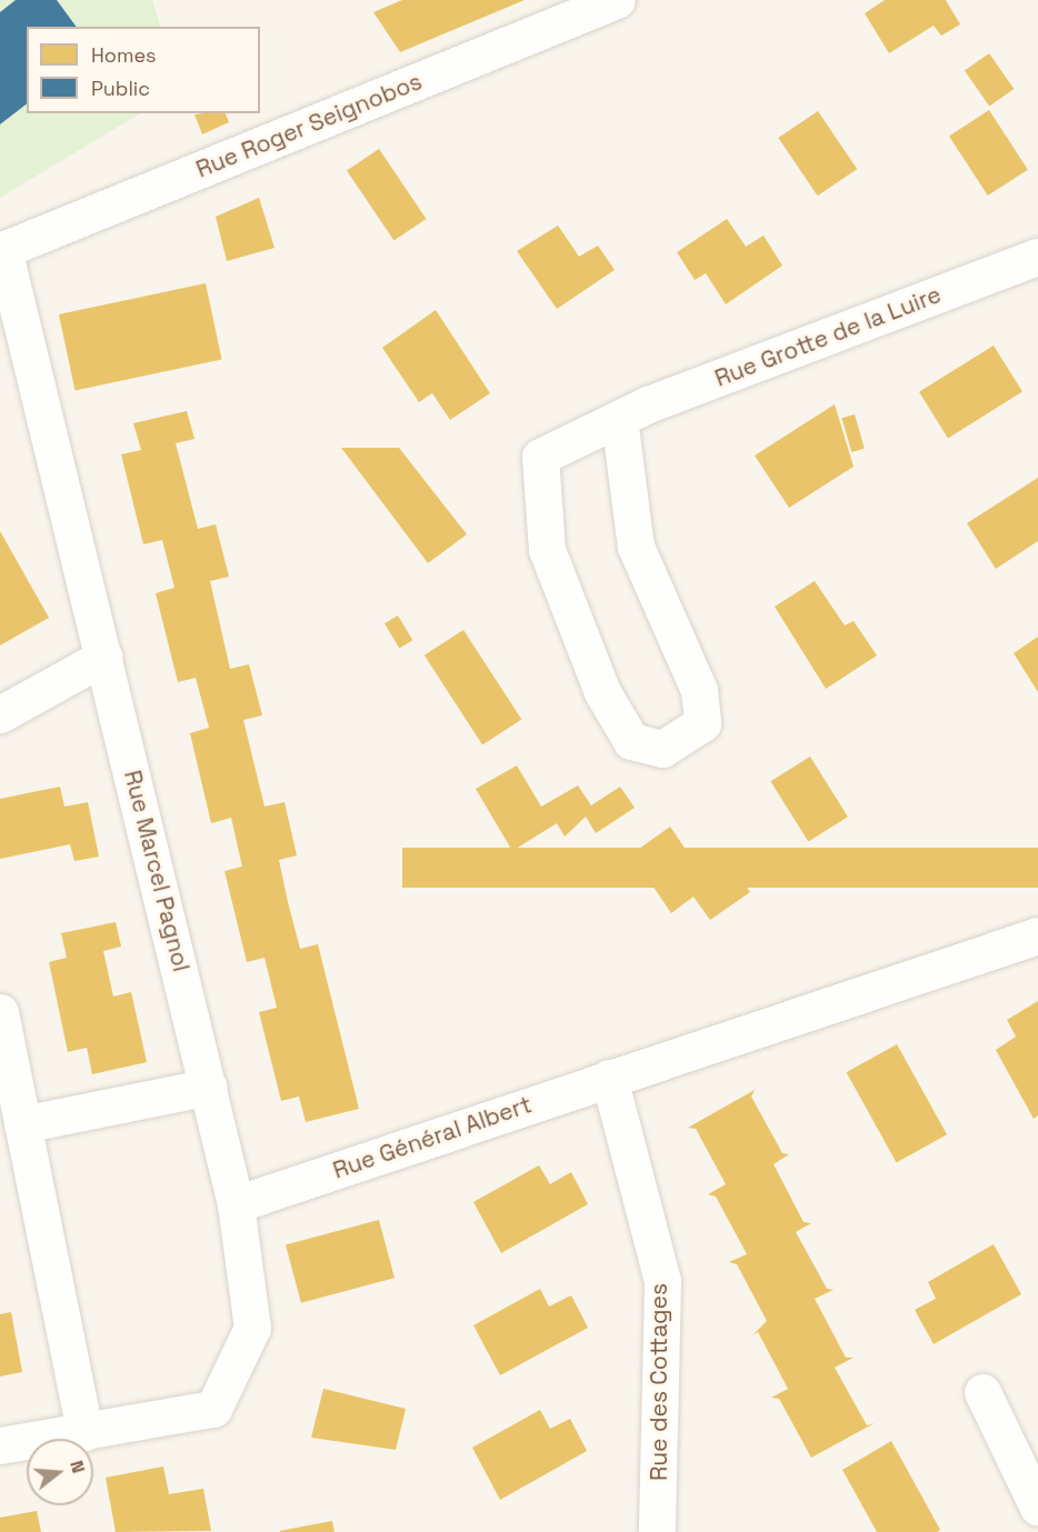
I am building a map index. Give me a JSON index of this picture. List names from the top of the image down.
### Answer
{
  "streets": {
    "street": [
      "Rue Roger Seignobos",
      "Rue Grotte de la Luire",
      "Rue Marcel Pagnol",
      "Rue Général Albert",
      "Rue des Cottages"
    ]
  },
  "crossings": [
    ["Rue Roger Seignobos", "Rue Marcel Pagnol"],
    ["Rue Marcel Pagnol", "Rue Général Albert"],
    ["Rue Général Albert", "Rue des Cottages"]
  ],
  "legend": ["Homes", "Public"],
  "north": "right"
}
